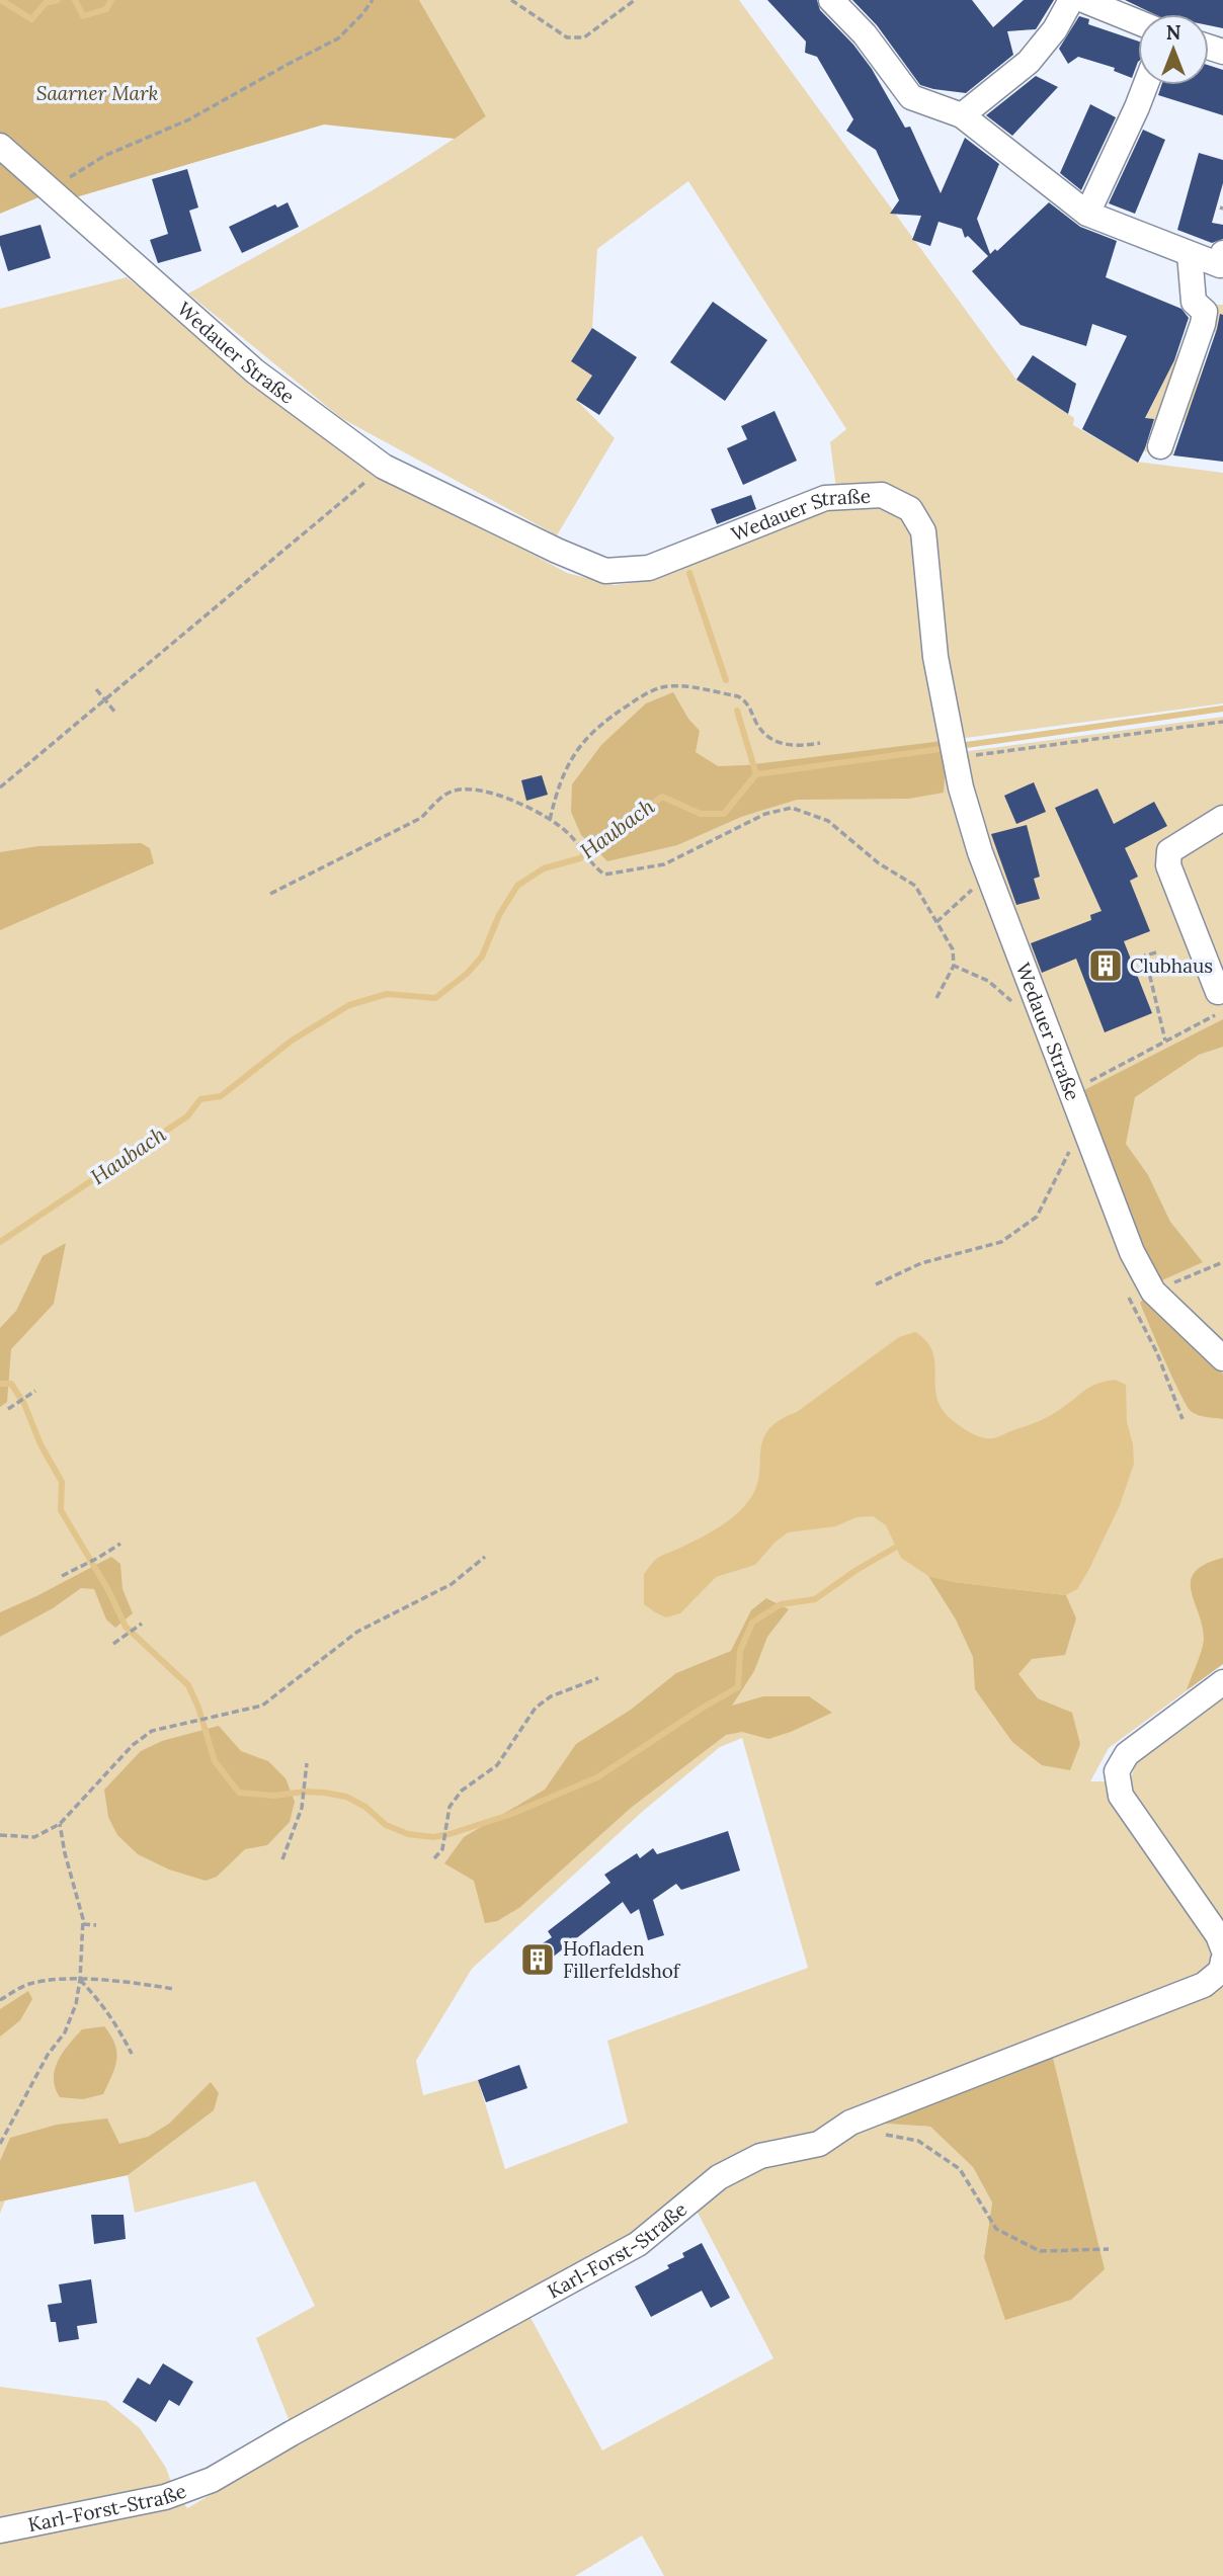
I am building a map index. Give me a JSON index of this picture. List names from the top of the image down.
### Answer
{
  "streets": {
    "street": ["Wedauer Straße", "Karl-Forst-Straße"]
  },
  "water": ["Haubach"],
  "parks": ["Saarner Mark"],
  "places": {
    "building": ["Clubhaus", "Hofladen Fillerfeldshof"]
  },
  "north": "top"
}
